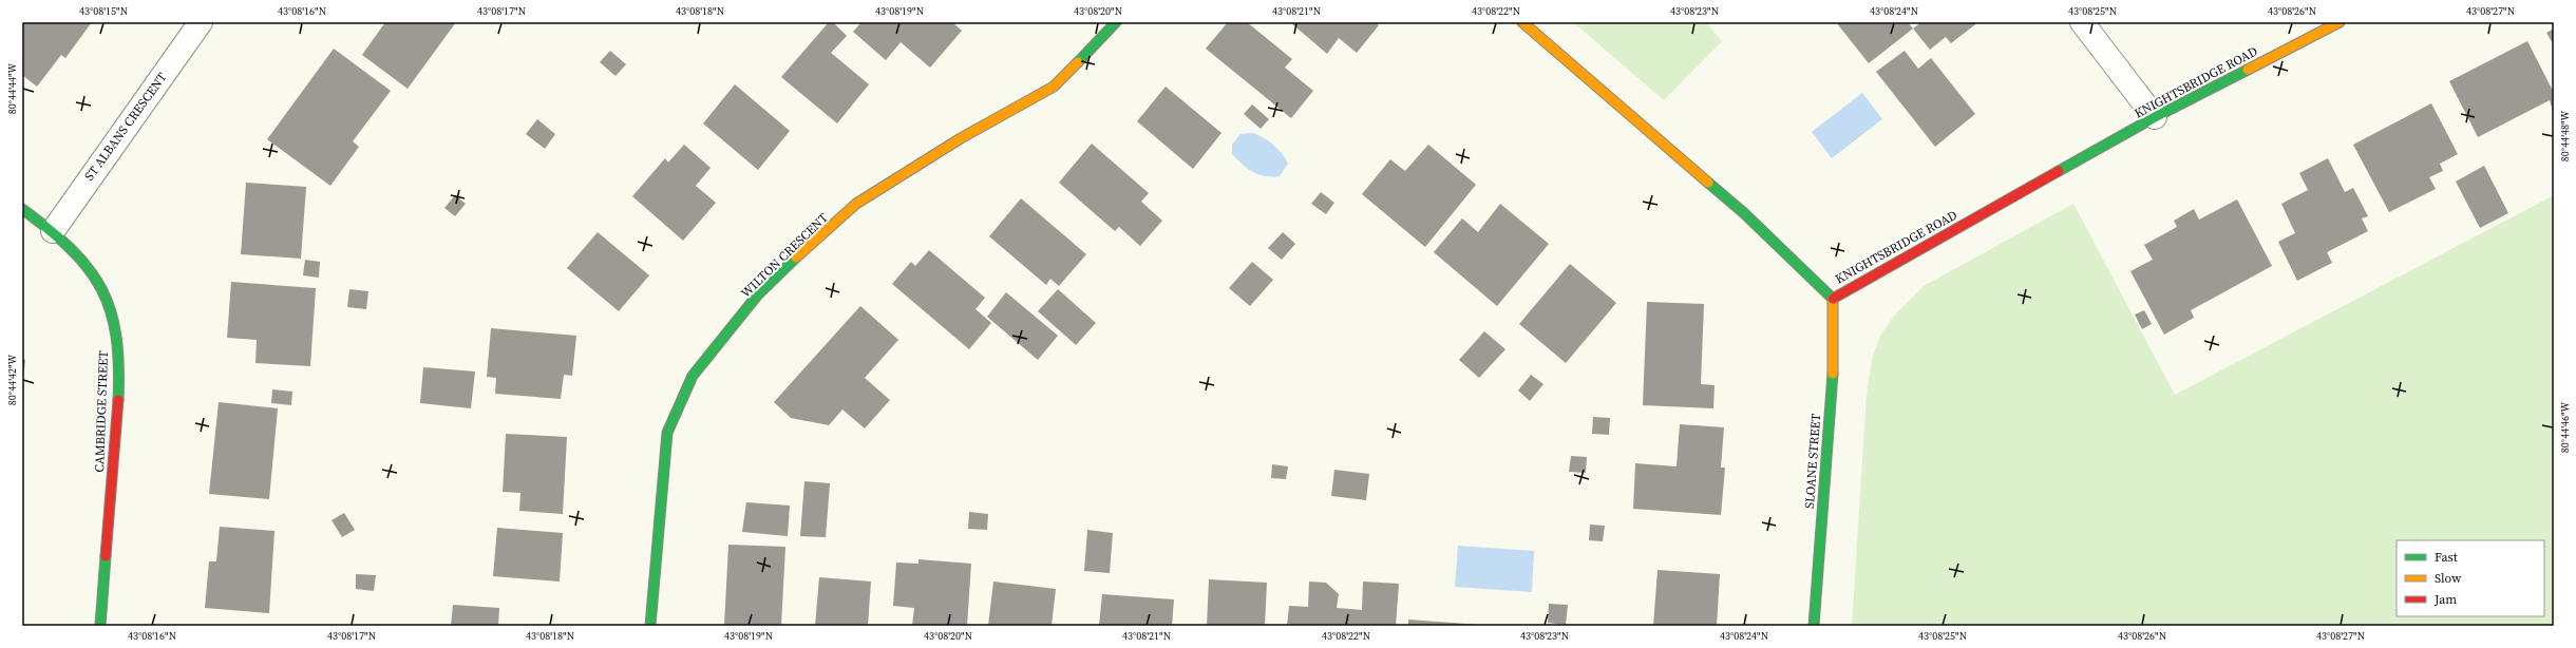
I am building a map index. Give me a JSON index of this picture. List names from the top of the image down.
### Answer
{
  "streets": {
    "street": [
      "KNIGHTSBRIDGE ROAD",
      "ST ALBANS CRESCENT",
      "WILTON CRESCENT",
      "CAMBRIDGE STREET",
      "SLOANE STREET"
    ]
  },
  "crossings": [
    ["KNIGHTSBRIDGE ROAD", "SLOANE STREET"],
    ["ST ALBANS CRESCENT", "CAMBRIDGE STREET"]
  ],
  "legend": ["Fast", "Slow", "Jam"],
  "coordinates": [
    "43°08'15\"N",
    "43°08'16\"N",
    "43°08'17\"N",
    "43°08'18\"N",
    "43°08'19\"N",
    "43°08'20\"N",
    "43°08'21\"N",
    "43°08'22\"N",
    "43°08'23\"N",
    "43°08'24\"N",
    "43°08'25\"N",
    "43°08'26\"N",
    "43°08'27\"N",
    "80°44'44\"W",
    "80°44'48\"W",
    "80°44'42\"W",
    "80°44'46\"W"
  ]
}
